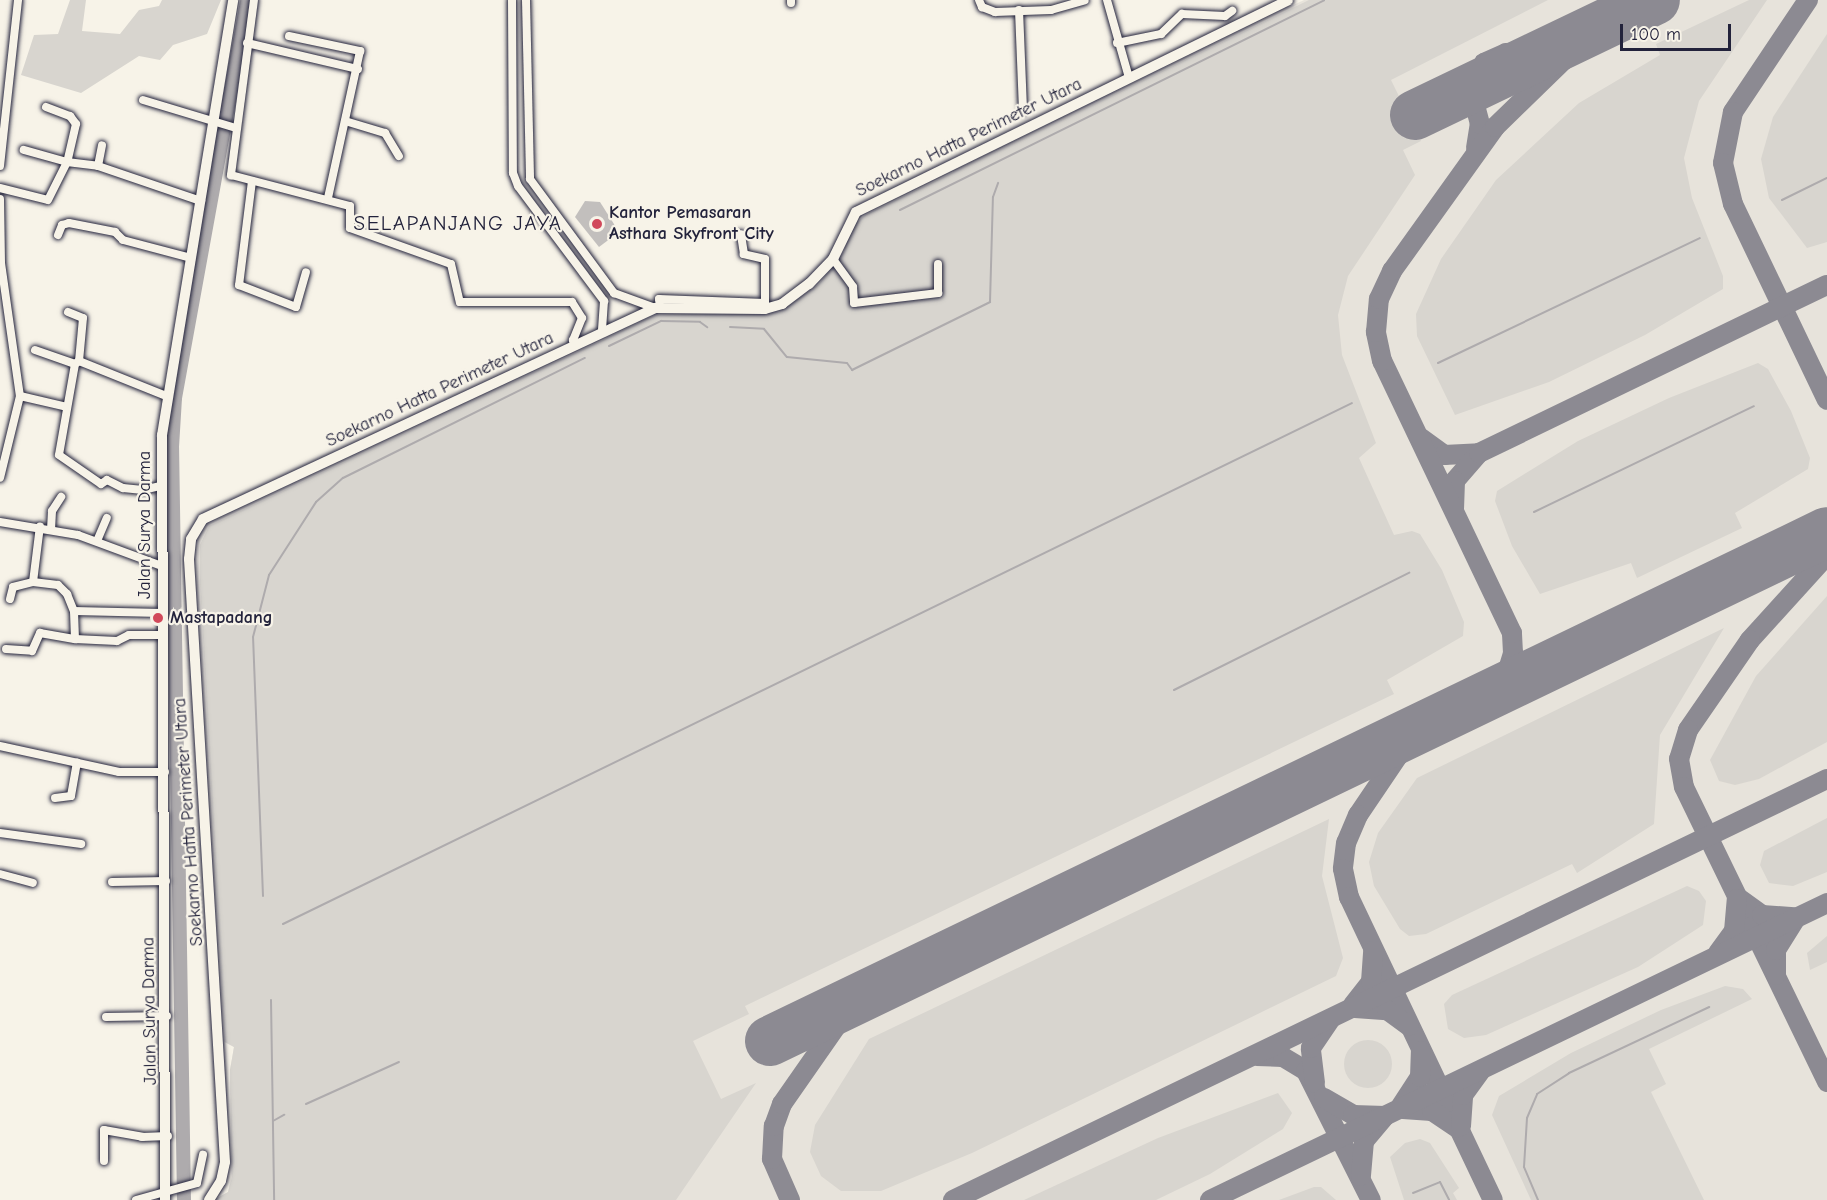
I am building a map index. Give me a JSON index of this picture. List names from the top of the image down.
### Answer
{
  "streets": {
    "main road": ["Soekarno Hatta Perimeter Utara", "Jalan Surya Darma"]
  },
  "districts": ["SELAPANJANG JAYA"],
  "places": ["Kantor Pemasaran Asthara Skyfront City", "Mastapadang"],
  "scale_bar": "100 m"
}
